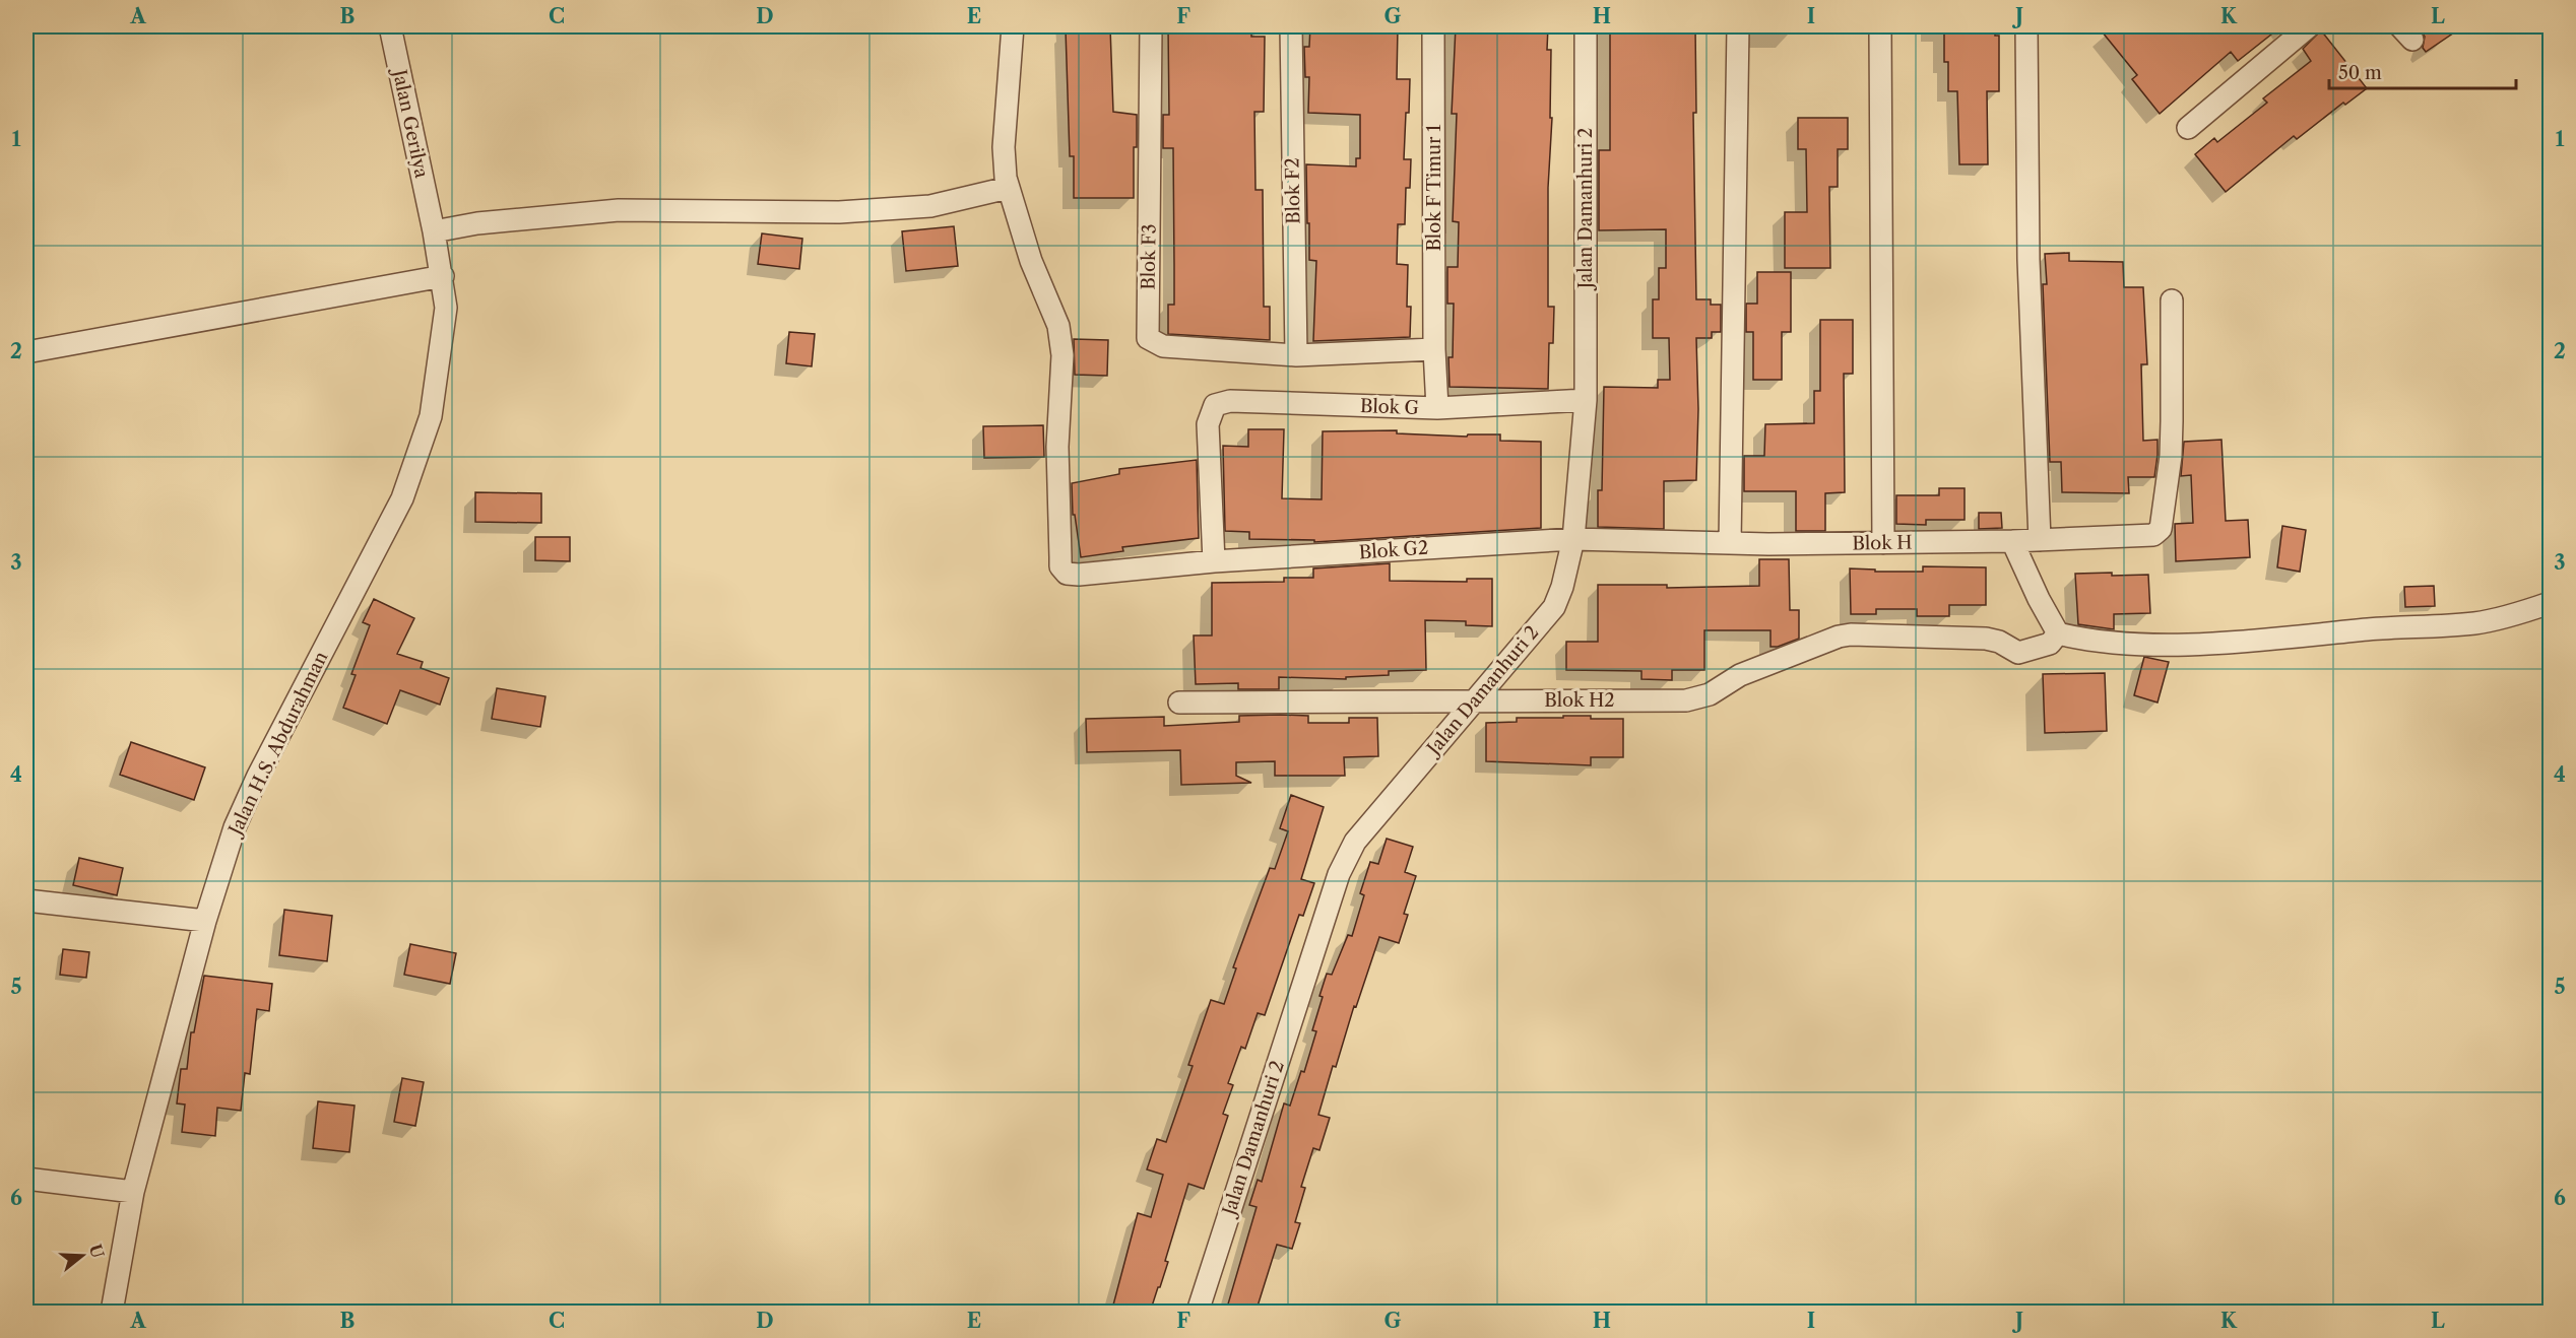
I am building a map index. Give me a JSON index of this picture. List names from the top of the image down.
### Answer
{
  "streets": {
    "street": [
      "Jalan Gerilya",
      "Blok F Timur 1",
      "Blok F2",
      "Jalan Damanhuri 2",
      "Blok F3",
      "Blok G",
      "Blok H",
      "Blok G2",
      "Blok H2",
      "Jalan H.S. Abdurahman"
    ]
  },
  "crossings": [
    ["Jalan Gerilya", "Jalan H.S. Abdurahman"],
    ["Blok F Timur 1", "Blok G"],
    ["Blok F2", "Blok F3"],
    ["Jalan Damanhuri 2", "Blok G"],
    ["Jalan Damanhuri 2", "Blok H"],
    ["Jalan Damanhuri 2", "Blok G2"],
    ["Jalan Damanhuri 2", "Blok H2"],
    ["Blok G", "Blok G2"],
    ["Blok H", "Blok G2"]
  ],
  "scale_bar": "50 m",
  "north": "right",
  "grid": {
    "columns": [
      "A",
      "B",
      "C",
      "D",
      "E",
      "F",
      "G",
      "H",
      "I",
      "J",
      "K",
      "L"
    ],
    "rows": [
      "1",
      "2",
      "3",
      "4",
      "5",
      "6"
    ]
  }
}
